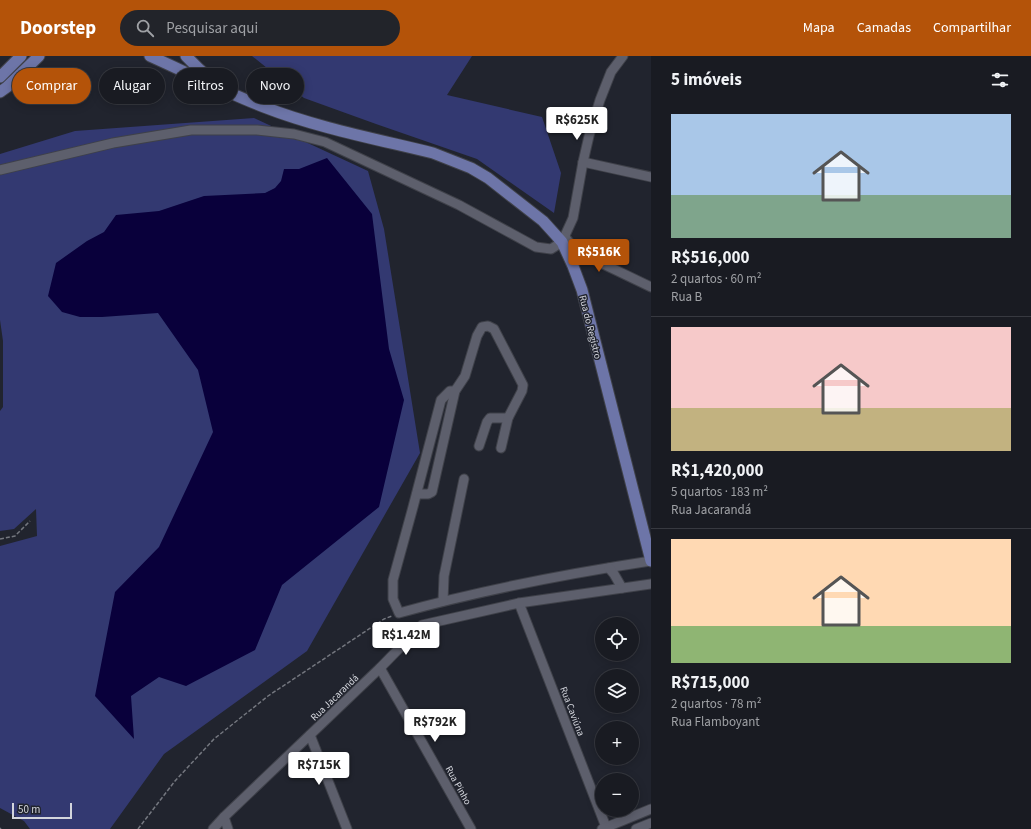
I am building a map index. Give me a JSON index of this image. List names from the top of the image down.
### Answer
{
  "streets": {
    "main road": ["Rua do Registro"],
    "street": ["Rua Jacarandá", "Rua Caviúna", "Rua Pinho"]
  },
  "crossings": [
    ["Rua Jacarandá", "Rua Caviúna"],
    ["Rua Jacarandá", "Rua Pinho"]
  ],
  "scale_bar": "50 m",
  "page": {
    "header": "Doorstep",
    "search": "Pesquisar aqui",
    "nav": ["Mapa", "Camadas", "Compartilhar"],
    "heading": "5 imóveis",
    "chip": [
      "Comprar",
      "Alugar",
      "Filtros",
      "Novo"
    ],
    "list": [
      {
        "name": "R$516,000",
        "note": "2 quartos · 60 m² · Rua B"
      },
      {
        "name": "R$1,420,000",
        "note": "5 quartos · 183 m² · Rua Jacarandá"
      },
      {
        "name": "R$715,000",
        "note": "2 quartos · 78 m² · Rua Flamboyant"
      }
    ],
    "price": [
      "R$625K",
      "R$516K",
      "R$1.42M",
      "R$792K",
      "R$715K"
    ],
    "map_buttons": ["+", "−"],
    "scale": "50 m"
  }
}
